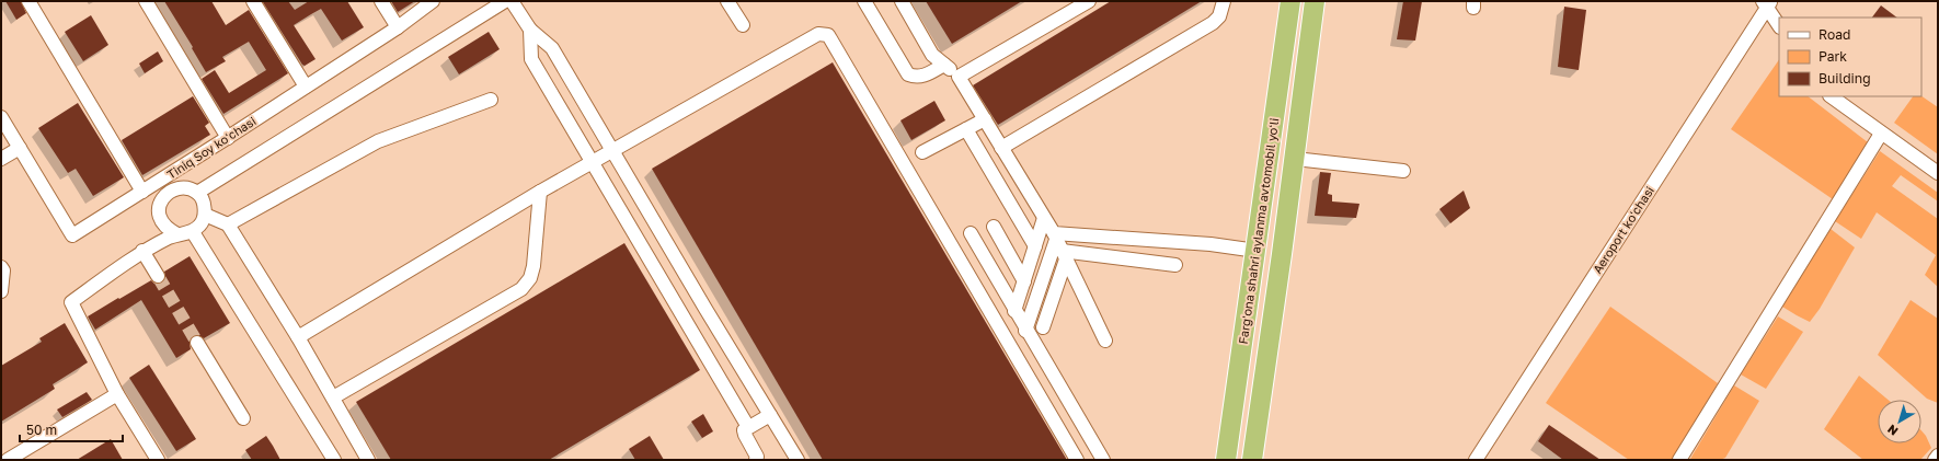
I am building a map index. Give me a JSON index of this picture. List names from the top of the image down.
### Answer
{
  "streets": {
    "highway": ["Fargʻona shahri aylanma avtomobil yoʻli"],
    "street": ["Tiniq Soy koʻchasi", "Aeroport koʻchasi"]
  },
  "legend": ["Road", "Park", "Building"],
  "scale_bar": "50 m",
  "north": "bottom left"
}
